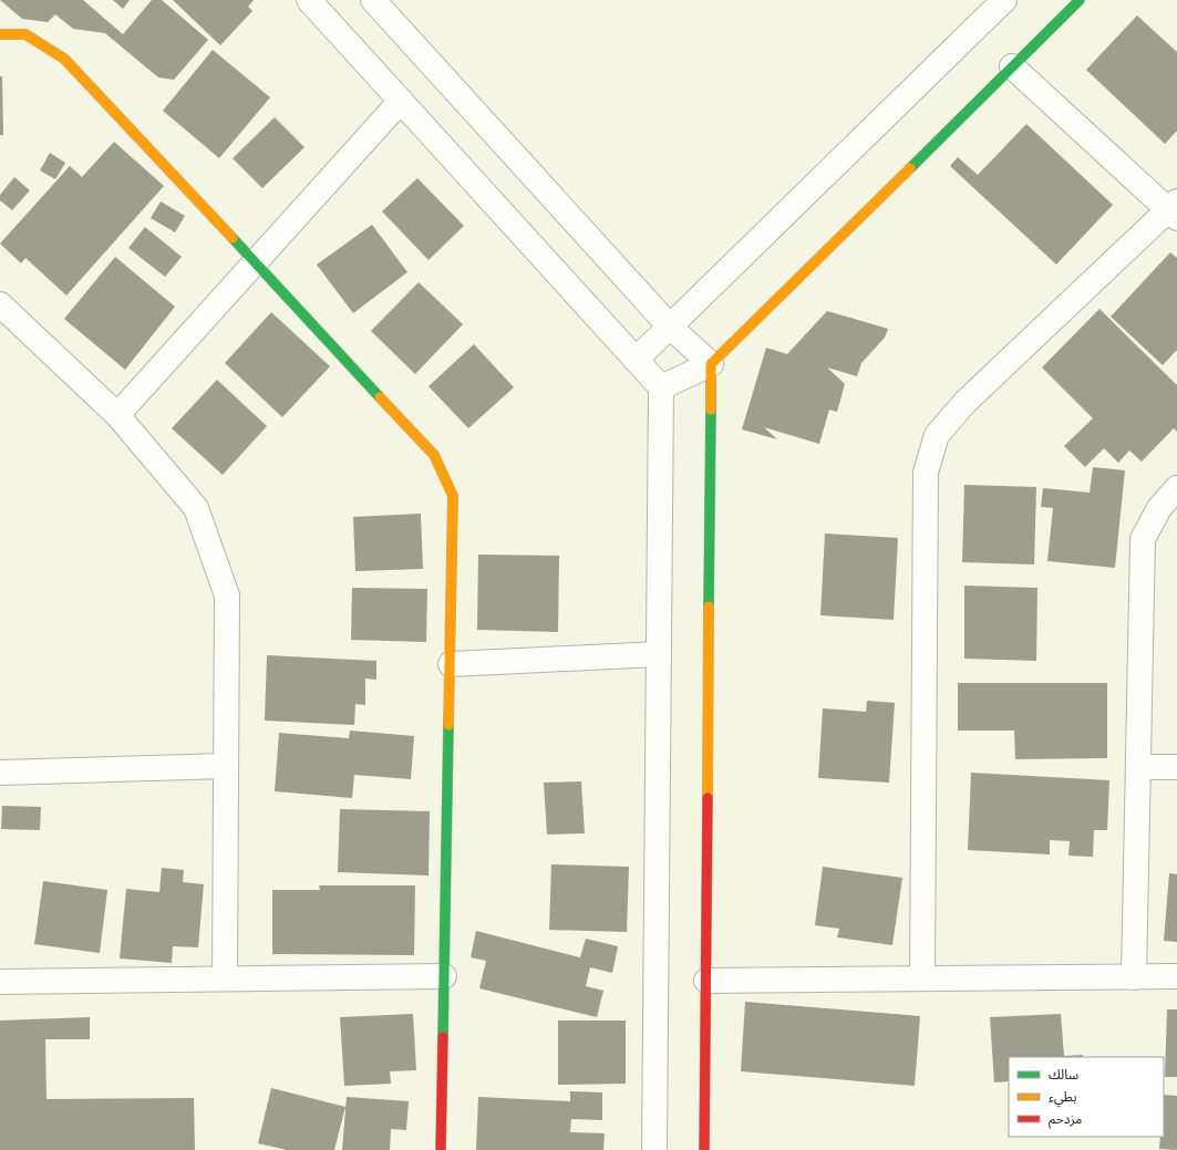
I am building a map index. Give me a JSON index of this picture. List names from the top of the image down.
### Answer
{
  "legend": ["سالك", "بطيء", "مزدحم"]
}
